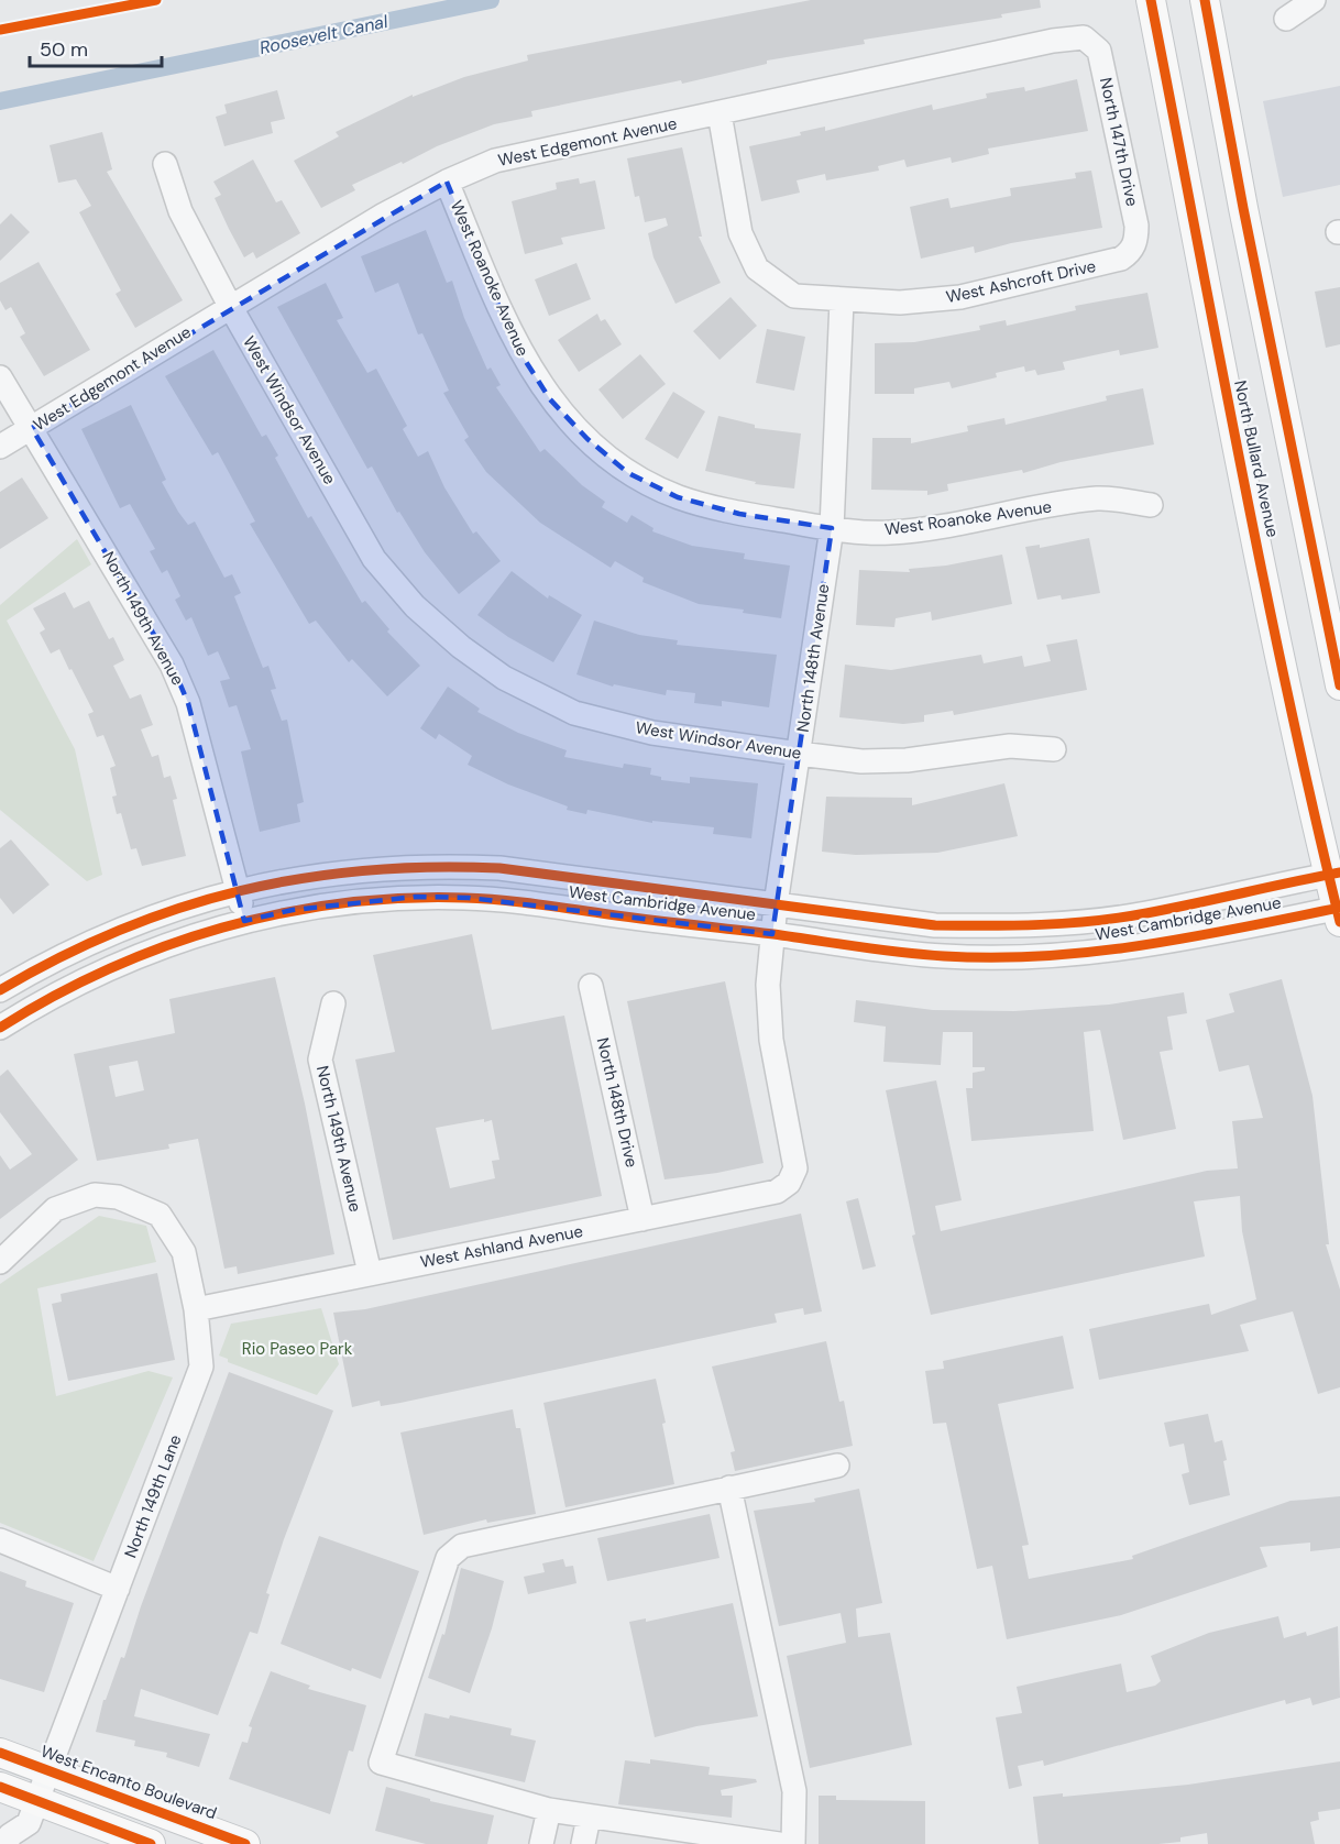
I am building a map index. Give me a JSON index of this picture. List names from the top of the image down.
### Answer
{
  "streets": {
    "main road": ["North Bullard Avenue", "West Encanto Boulevard"],
    "street": [
      "West Edgemont Avenue",
      "North 147th Drive",
      "West Roanoke Avenue",
      "West Ashcroft Drive",
      "West Windsor Avenue",
      "North 149th Avenue",
      "North 148th Avenue",
      "West Cambridge Avenue",
      "North 148th Drive",
      "West Ashland Avenue",
      "North 149th Lane"
    ]
  },
  "crossings": [
    ["West Edgemont Avenue", "North 147th Drive"],
    ["West Edgemont Avenue", "West Roanoke Avenue"],
    ["West Edgemont Avenue", "West Ashcroft Drive"],
    ["West Edgemont Avenue", "West Windsor Avenue"],
    ["West Edgemont Avenue", "North 149th Avenue"],
    ["North 147th Drive", "West Ashcroft Drive"],
    ["West Roanoke Avenue", "North 148th Avenue"],
    ["West Ashcroft Drive", "North 148th Avenue"],
    ["West Windsor Avenue", "North 148th Avenue"],
    ["North Bullard Avenue", "West Cambridge Avenue"],
    ["North 149th Avenue", "West Cambridge Avenue"],
    ["North 149th Avenue", "West Ashland Avenue"],
    ["North 148th Avenue", "West Cambridge Avenue"],
    ["North 148th Avenue", "West Ashland Avenue"],
    ["North 148th Drive", "West Ashland Avenue"],
    ["West Ashland Avenue", "North 149th Lane"],
    ["North 149th Lane", "West Encanto Boulevard"]
  ],
  "water": ["Roosevelt Canal"],
  "parks": ["Rio Paseo Park"],
  "scale_bar": "50 m"
}
